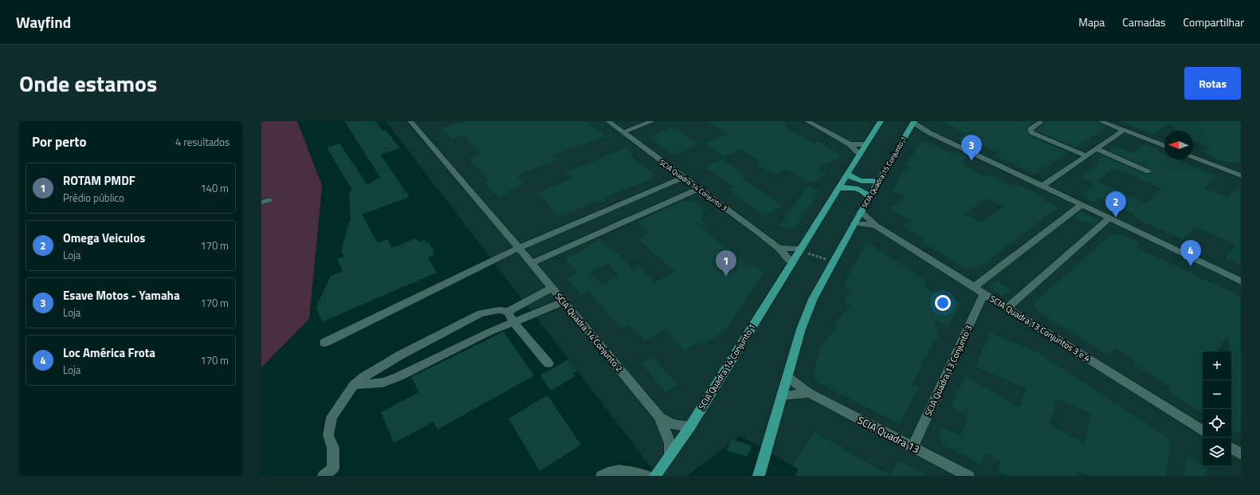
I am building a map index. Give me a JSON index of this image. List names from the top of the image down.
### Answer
{
  "streets": {
    "main road": ["SCIA Quadra 15 Conjunto 1", "SCIA Quadra 14 Conjunto 1"],
    "street": [
      "SCIA Quadra 14 Conjunto 3",
      "SCIA Quadra 13 Conjuntos 3 e 4",
      "SCIA Quadra 14 Conjunto 2",
      "SCIA Quadra 13 Conjunto 3",
      "SCIA Quadra 13"
    ]
  },
  "crossings": [
    ["SCIA Quadra 15 Conjunto 1", "SCIA Quadra 13 Conjuntos 3 e 4"],
    ["SCIA Quadra 15 Conjunto 1", "SCIA Quadra 13"],
    ["SCIA Quadra 14 Conjunto 3", "SCIA Quadra 14 Conjunto 1"],
    ["SCIA Quadra 13 Conjuntos 3 e 4", "SCIA Quadra 13 Conjunto 3"],
    ["SCIA Quadra 13 Conjunto 3", "SCIA Quadra 13"]
  ],
  "north": "left",
  "page": {
    "header": "Wayfind",
    "nav": ["Mapa", "Camadas", "Compartilhar"],
    "title": "Onde estamos",
    "buttons": "Rotas",
    "heading": ["Por perto", "4 resultados"],
    "pins": [
      "3",
      "2",
      "4",
      "1"
    ],
    "list": [
      {
        "mark": "1",
        "name": "ROTAM PMDF",
        "note": "Prédio público",
        "value": "140 m"
      },
      {
        "mark": "2",
        "name": "Omega Veiculos",
        "note": "Loja",
        "value": "170 m"
      },
      {
        "mark": "3",
        "name": "Esave Motos - Yamaha",
        "note": "Loja",
        "value": "170 m"
      },
      {
        "mark": "4",
        "name": "Loc América Frota",
        "note": "Loja",
        "value": "170 m"
      }
    ],
    "map_buttons": ["+", "−"]
  }
}
